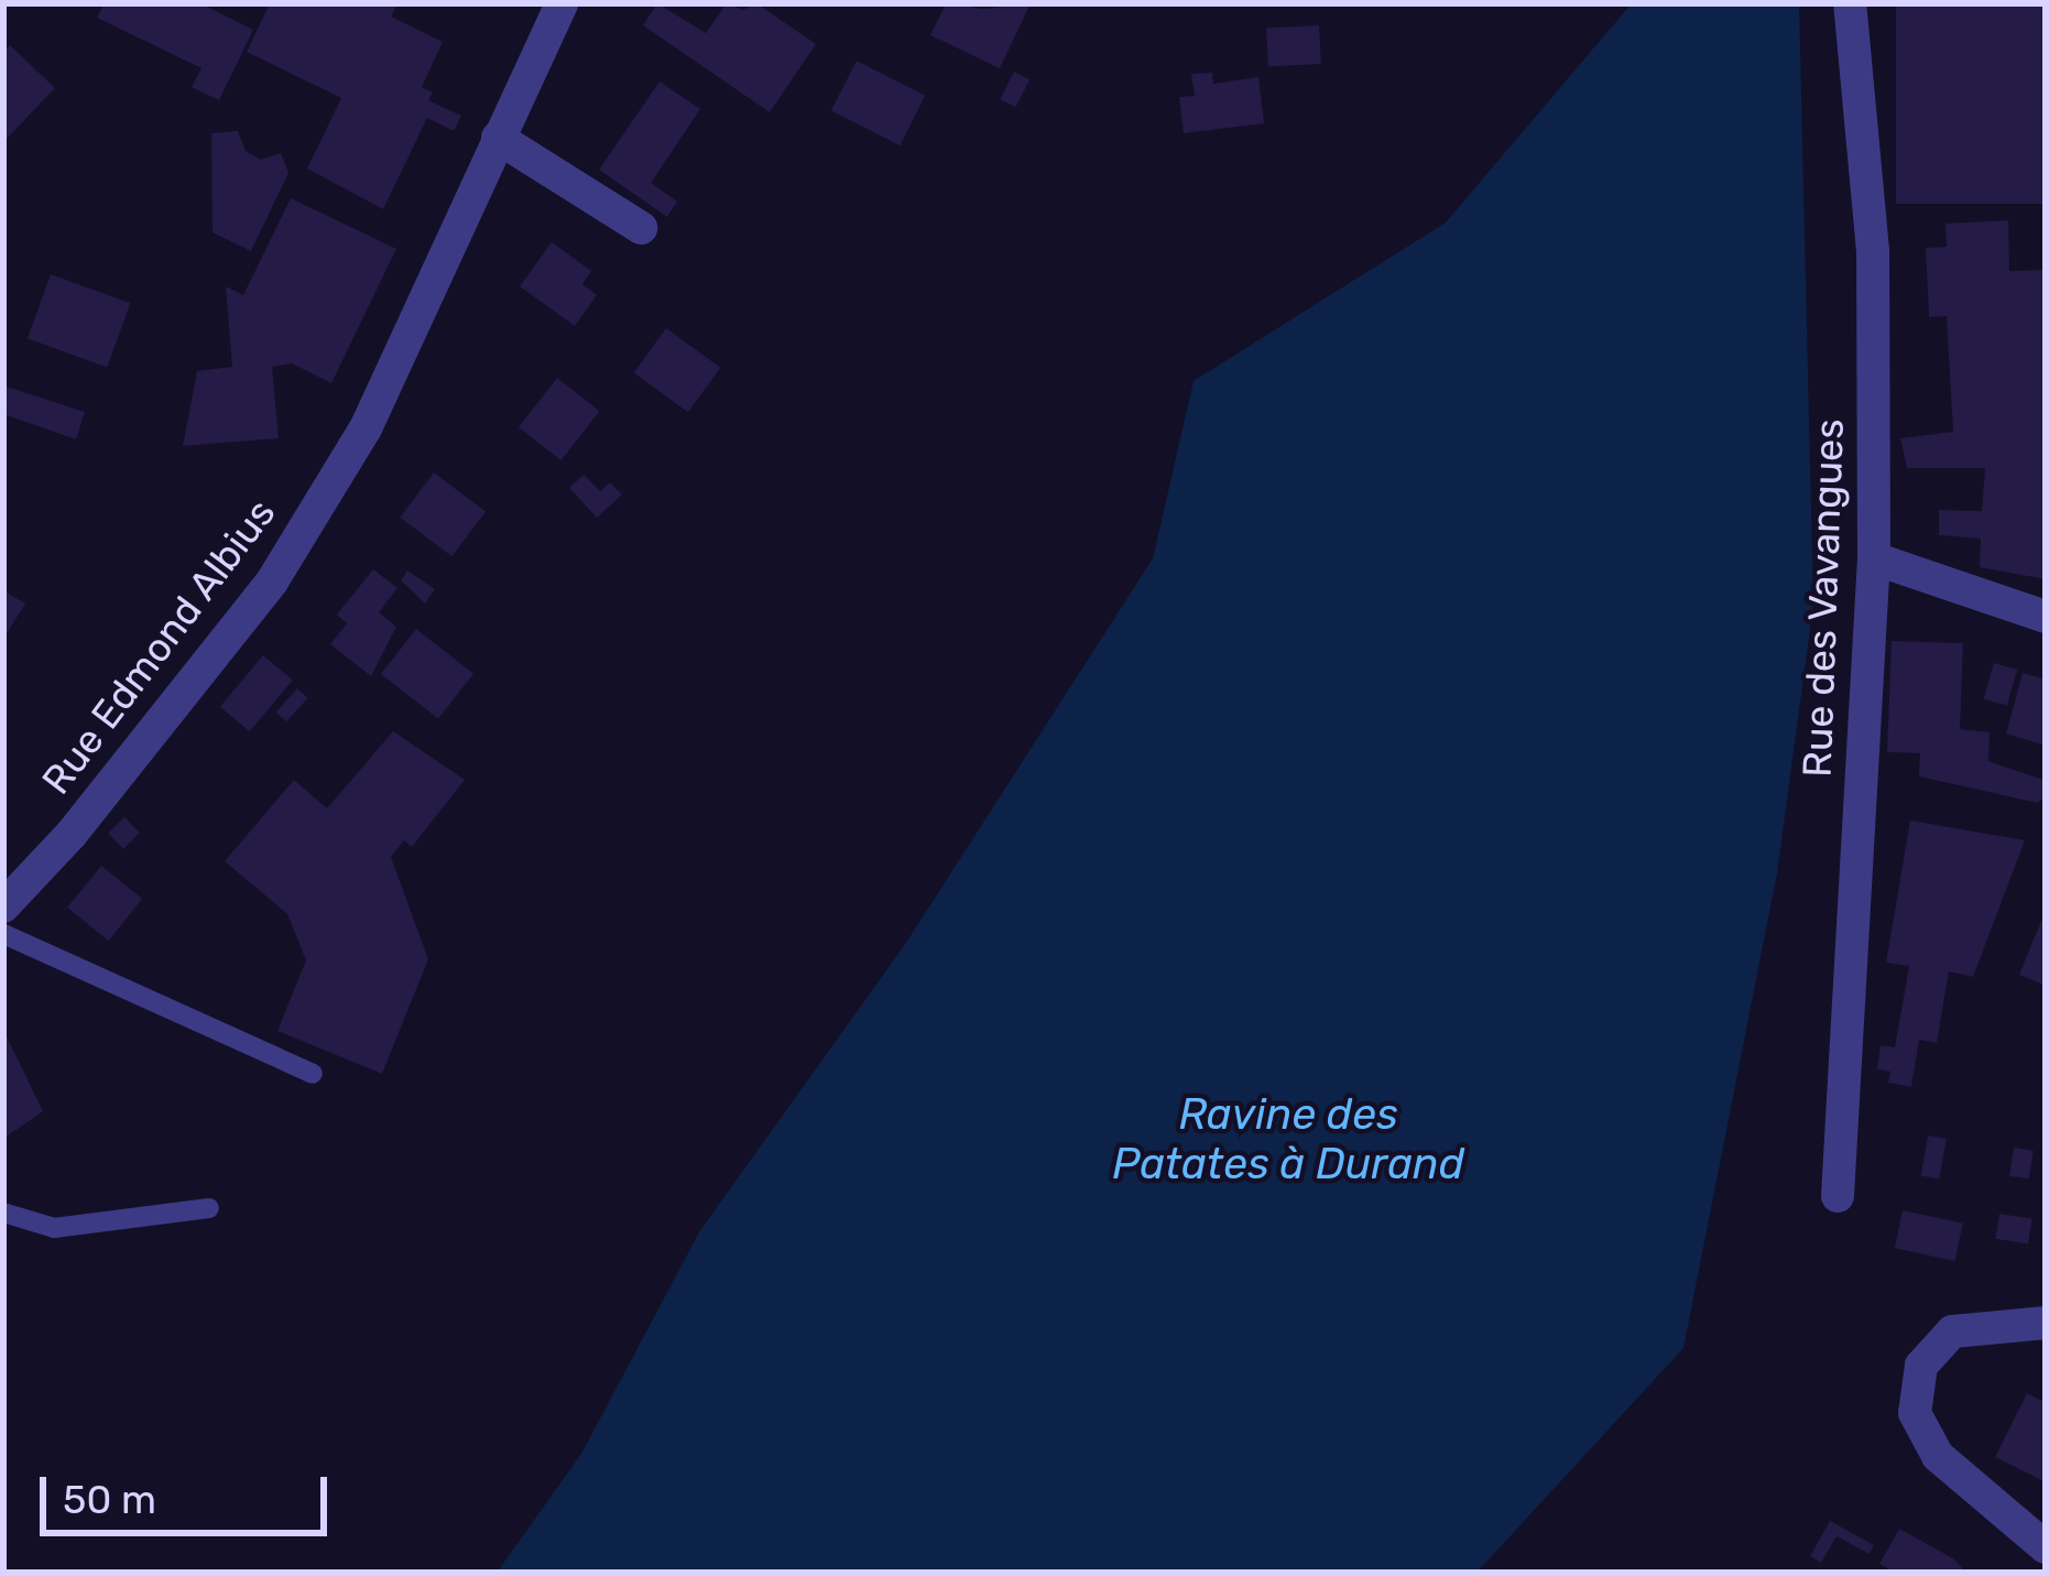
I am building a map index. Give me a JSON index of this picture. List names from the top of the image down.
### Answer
{
  "streets": {
    "street": ["Rue des Vavangues", "Rue Edmond Albius"]
  },
  "water": ["Ravine des Patates à Durand"],
  "scale_bar": "50 m"
}
